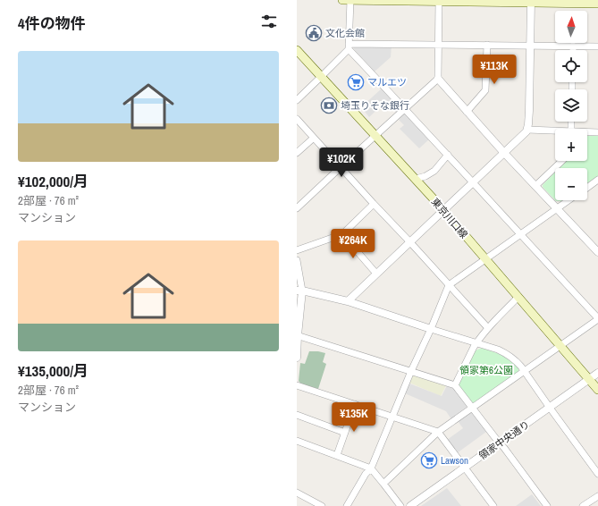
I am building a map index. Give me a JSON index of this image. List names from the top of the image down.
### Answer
{
  "streets": {
    "main road": ["東京川口線"],
    "street": ["領家中央通り"]
  },
  "crossings": [
    ["東京川口線", "領家中央通り"]
  ],
  "parks": ["領家第6公園"],
  "places": {
    "public building": ["文化会館"],
    "supermarket": ["マルエツ", "Lawson"],
    "bank": ["埼玉りそな銀行"]
  },
  "north": "top",
  "page": {
    "heading": "4件の物件",
    "map_buttons": ["+", "−"],
    "list": [
      {
        "name": "¥102,000/月",
        "note": "2部屋 · 76 m² · マンション"
      },
      {
        "name": "¥135,000/月",
        "note": "2部屋 · 76 m² · マンション"
      }
    ],
    "price": [
      "¥113K",
      "¥102K",
      "¥264K",
      "¥135K"
    ]
  }
}
